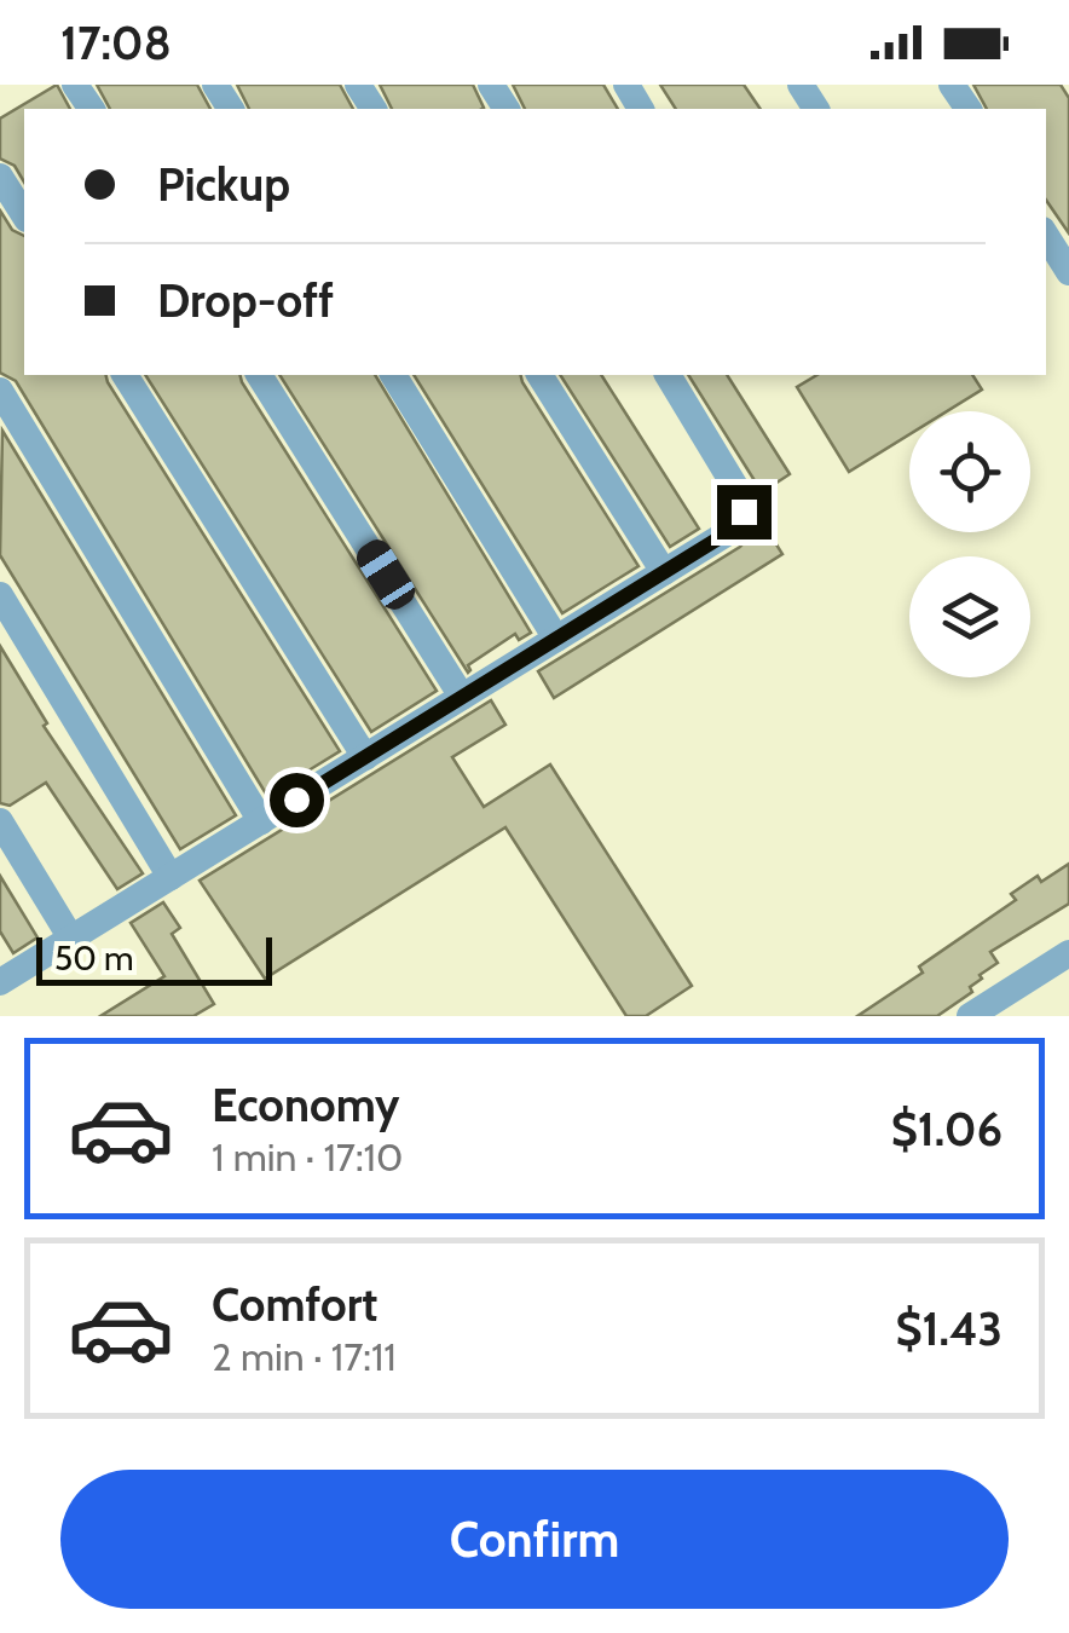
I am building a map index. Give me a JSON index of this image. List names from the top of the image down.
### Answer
{
  "scale_bar": "50 m",
  "page": {
    "status": "17:08",
    "banner": ["Pickup", "Drop-off"],
    "scale": "50 m",
    "list": [
      {
        "name": "Economy",
        "note": "1 min · 17:10",
        "value": "$1.06"
      },
      {
        "name": "Comfort",
        "note": "2 min · 17:11",
        "value": "$1.43"
      }
    ],
    "buttons": "Confirm"
  }
}
